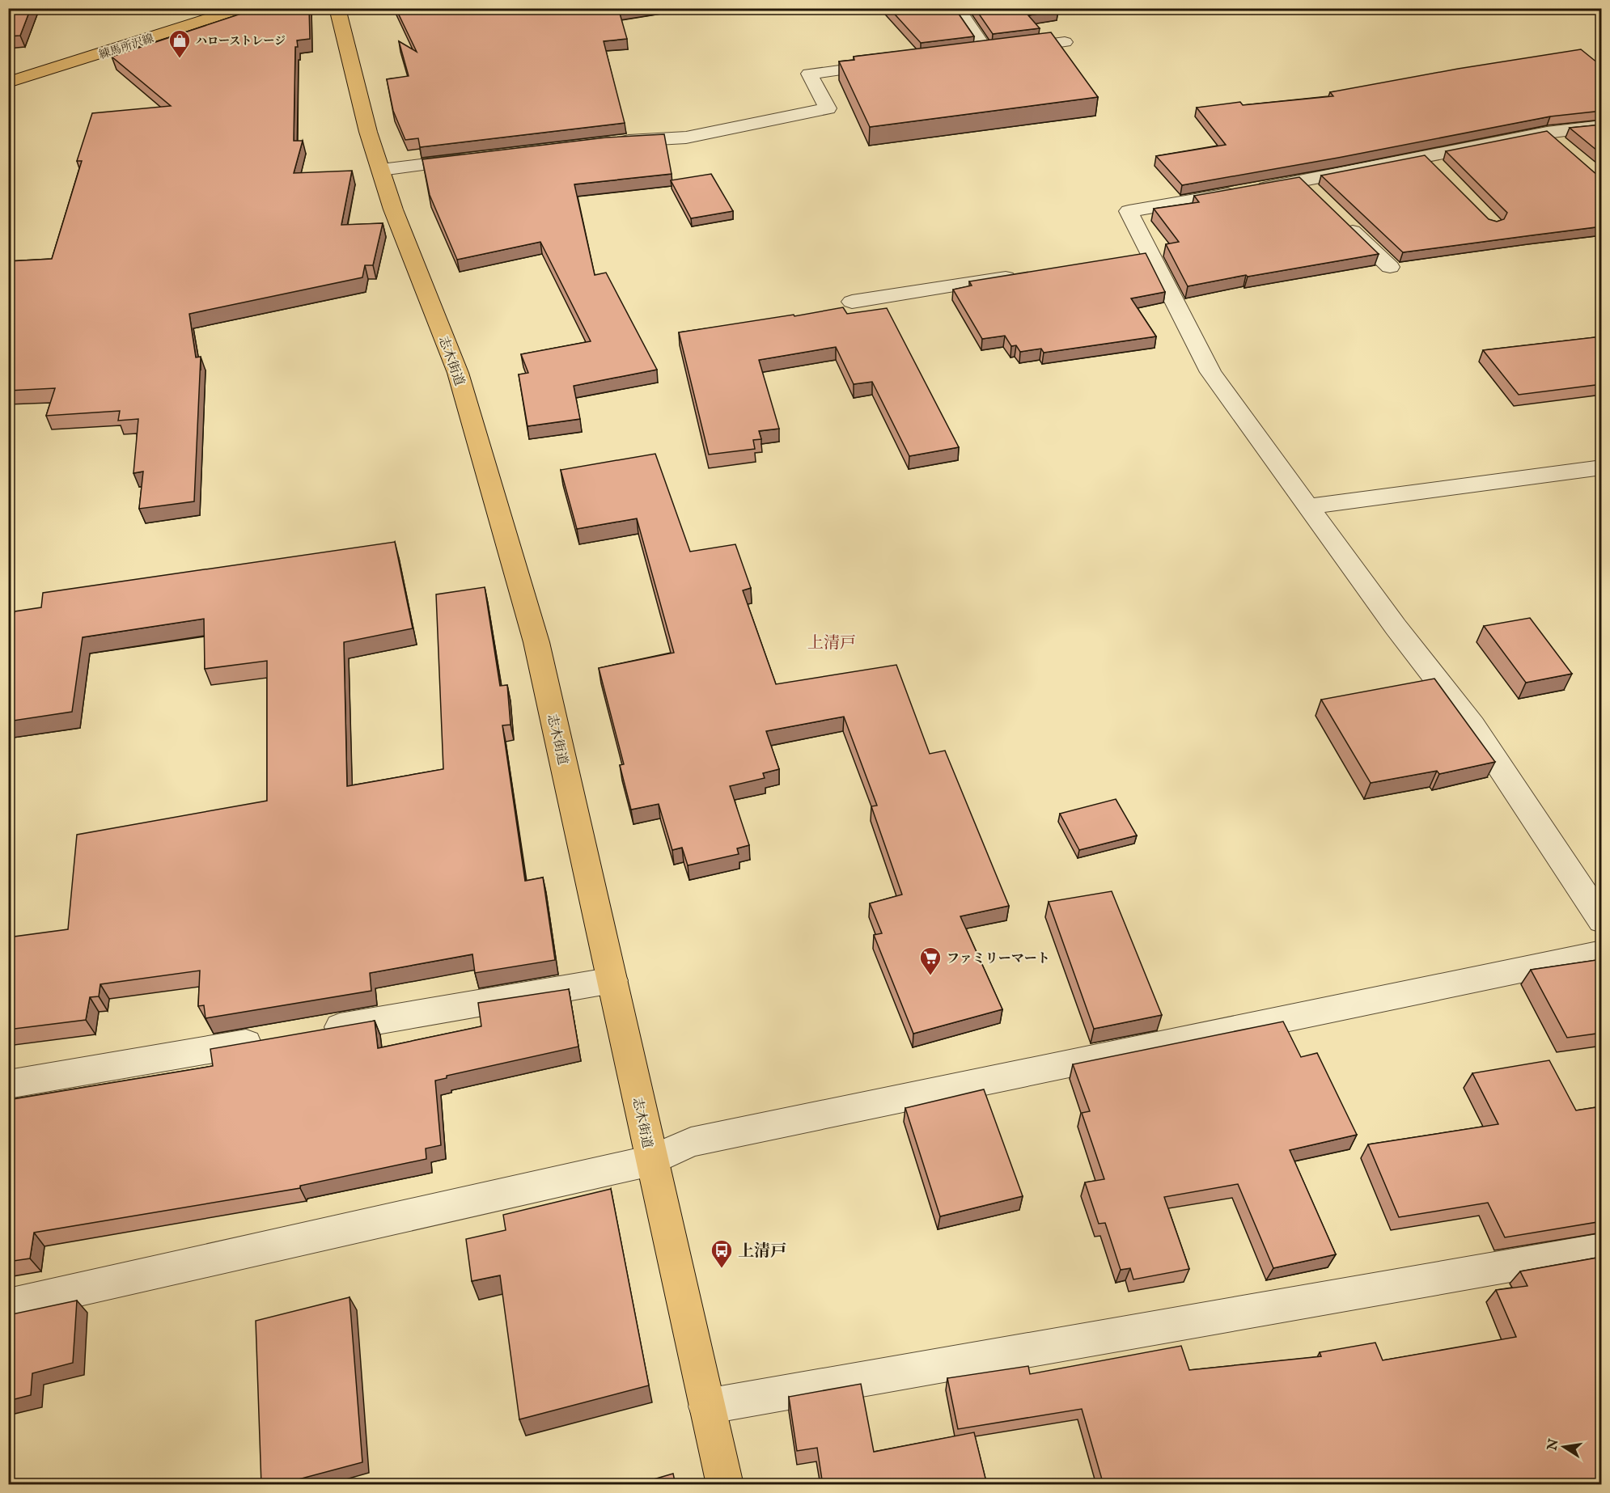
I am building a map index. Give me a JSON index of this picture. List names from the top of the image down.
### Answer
{
  "streets": {
    "main road": ["練馬所沢線", "志木街道"]
  },
  "districts": ["上清戸"],
  "places": {
    "shop": ["ハローストレージ"],
    "supermarket": ["ファミリーマート"],
    "bus stop": ["上清戸"]
  },
  "north": "left"
}
